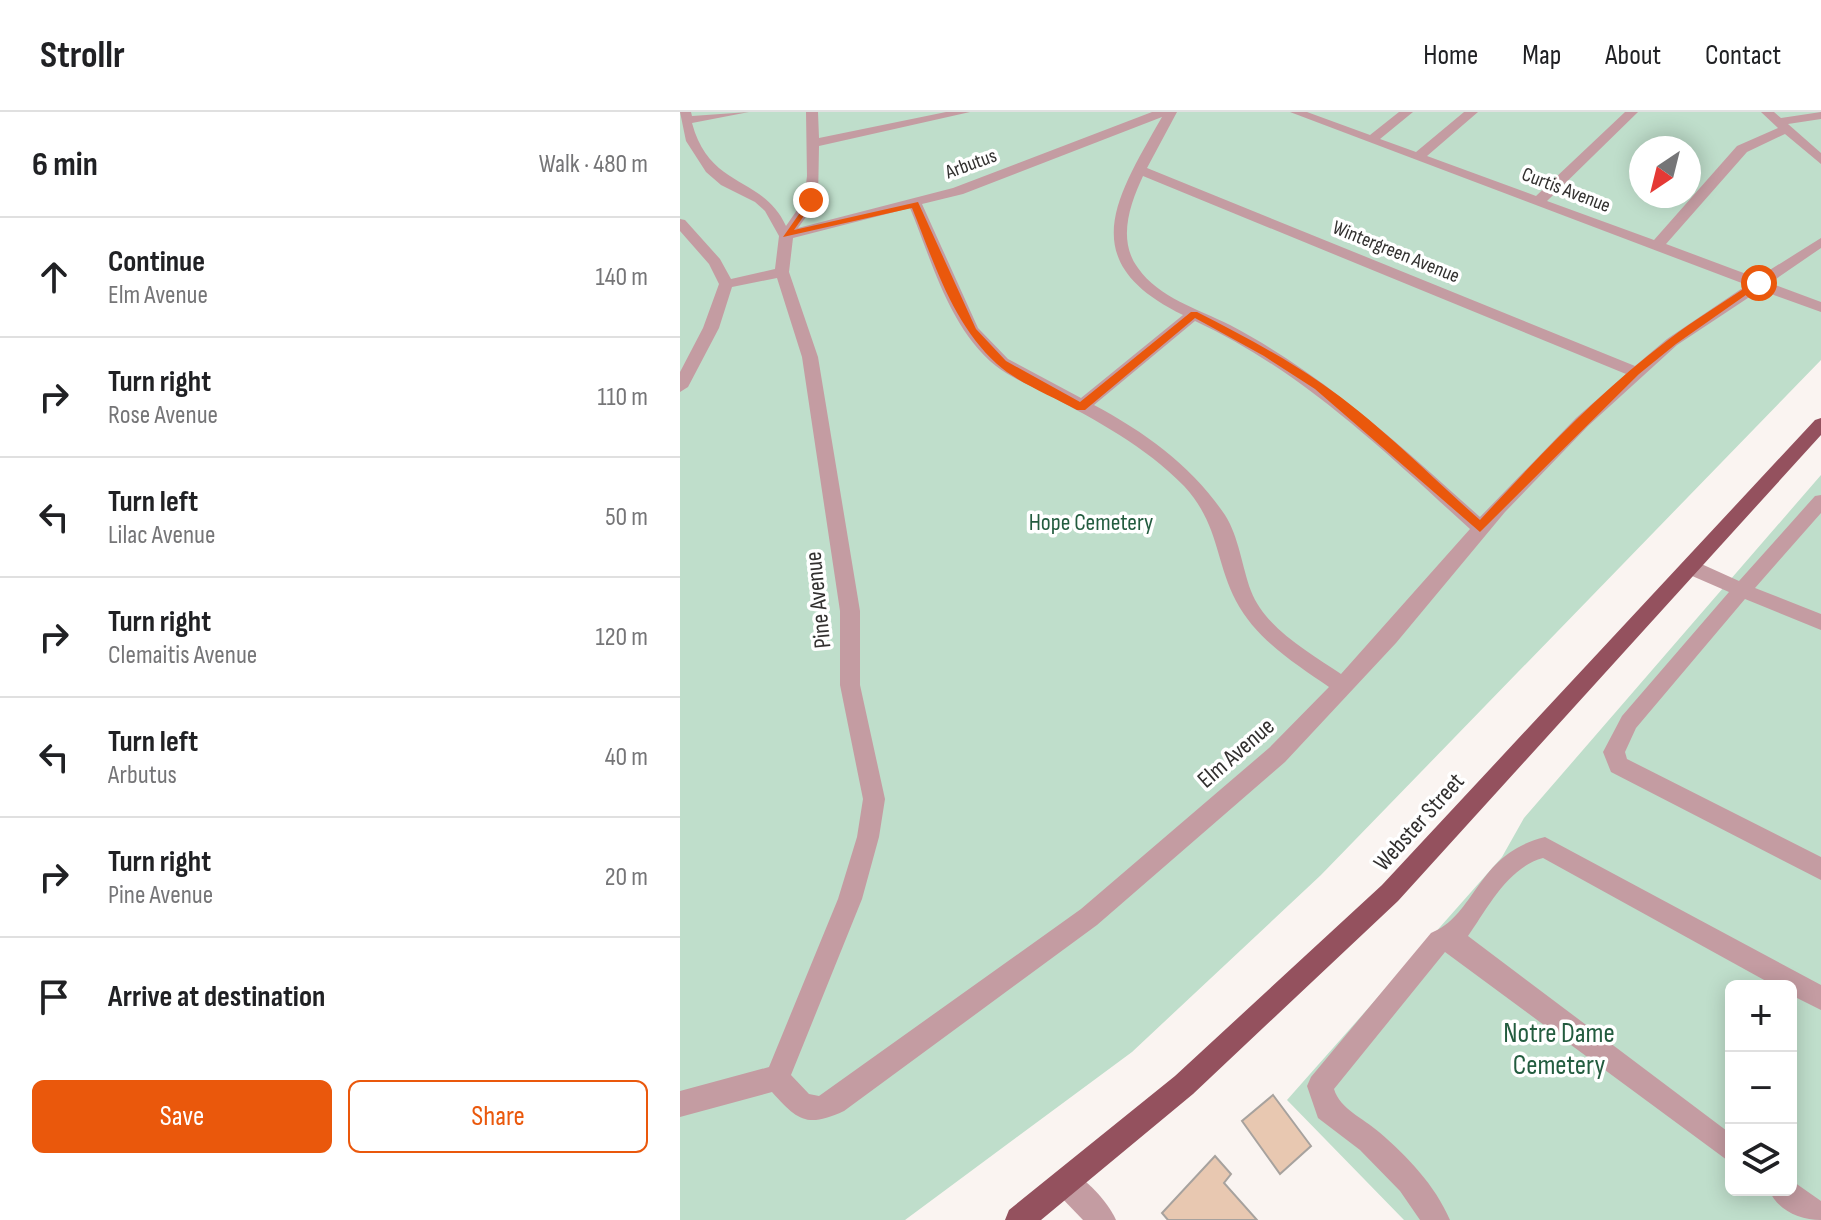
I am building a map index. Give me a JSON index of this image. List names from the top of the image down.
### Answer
{
  "streets": {
    "main road": ["Webster Street"],
    "street": [
      "Arbutus",
      "Curtis Avenue",
      "Wintergreen Avenue",
      "Pine Avenue",
      "Elm Avenue"
    ]
  },
  "crossings": [
    ["Arbutus", "Pine Avenue"],
    ["Curtis Avenue", "Elm Avenue"],
    ["Wintergreen Avenue", "Elm Avenue"],
    ["Pine Avenue", "Elm Avenue"]
  ],
  "parks": ["Hope Cemetery", "Notre Dame Cemetery"],
  "north": "bottom left",
  "page": {
    "header": "Strollr",
    "nav": [
      "Home",
      "Map",
      "About",
      "Contact"
    ],
    "heading": ["6 min", "Walk · 480 m"],
    "list": [
      ["Continue", "Elm Avenue", "140 m"],
      ["Turn right", "Rose Avenue", "110 m"],
      ["Turn left", "Lilac Avenue", "50 m"],
      ["Turn right", "Clemaitis Avenue", "120 m"],
      ["Turn left", "Arbutus", "40 m"],
      ["Turn right", "Pine Avenue", "20 m"],
      "Arrive at destination"
    ],
    "map_buttons": ["+", "−"],
    "buttons": ["Save", "Share"]
  }
}
